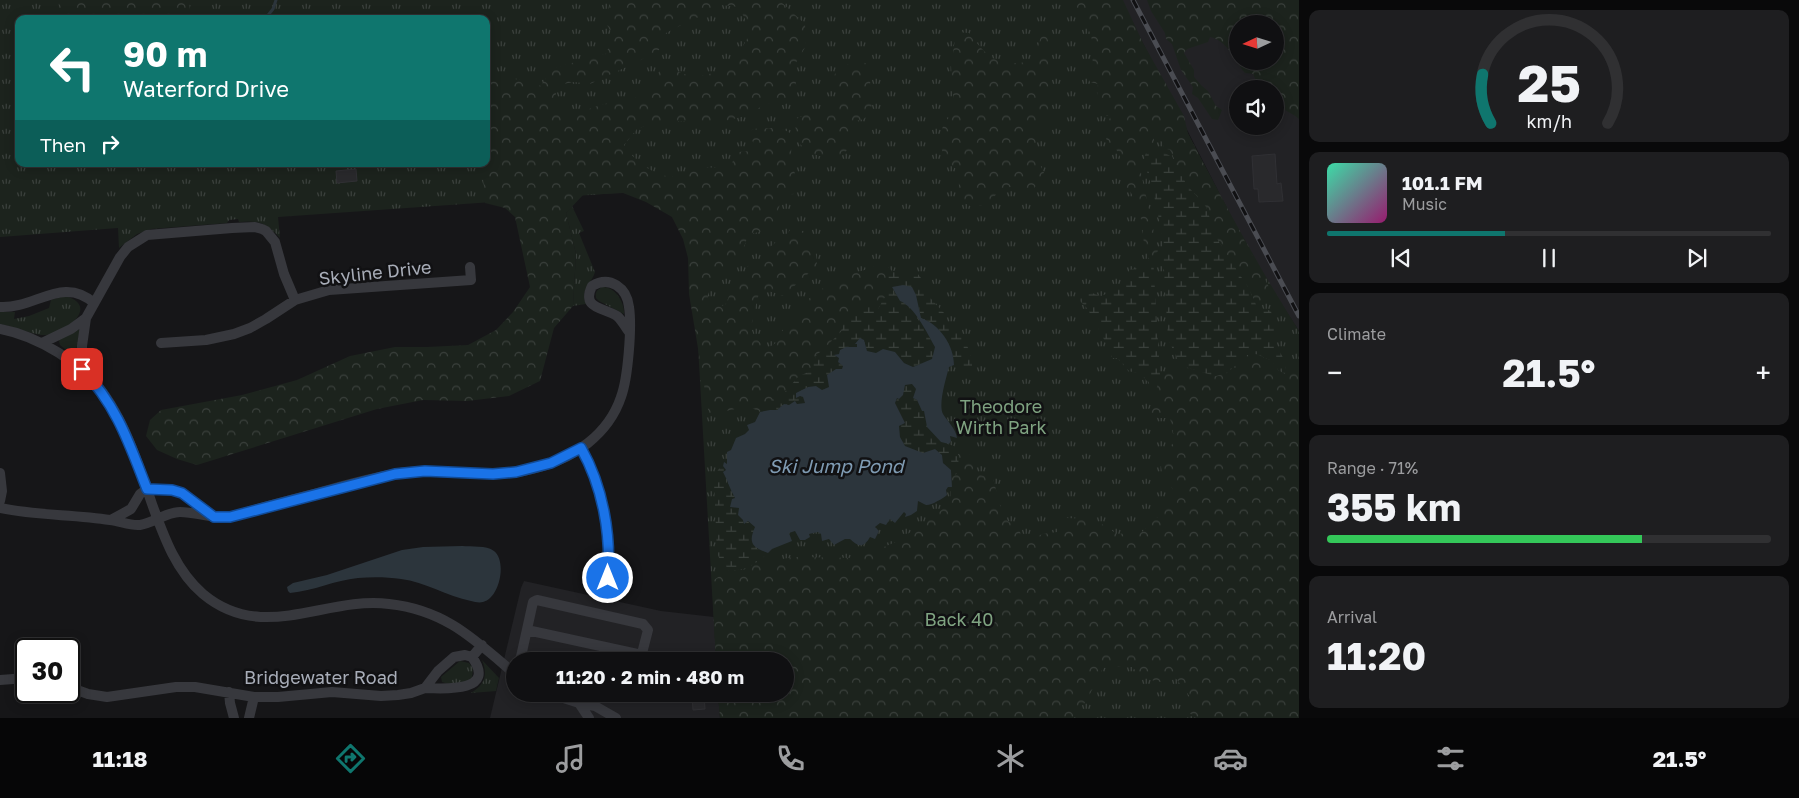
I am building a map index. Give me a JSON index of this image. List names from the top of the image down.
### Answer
{
  "streets": {
    "street": ["Skyline Drive", "Bridgewater Road"]
  },
  "water": ["Ski Jump Pond"],
  "parks": ["Theodore Wirth Park", "Back 40"],
  "north": "left",
  "page": {
    "turn": ["90 m", "Waterford Drive"],
    "then": "Then",
    "song": ["101.1 FM", "Music"],
    "tile": [
      "Climate",
      ["Range · 71%", "355 km"],
      ["Arrival", "11:20"]
    ],
    "heat": ["−", "21.5°", "+"],
    "limit": "30",
    "trip": "11:20 · 2 min · 480 m",
    "tabs": ["11:18", "21.5°"],
    "gauge": ["25", "km/h"]
  }
}
